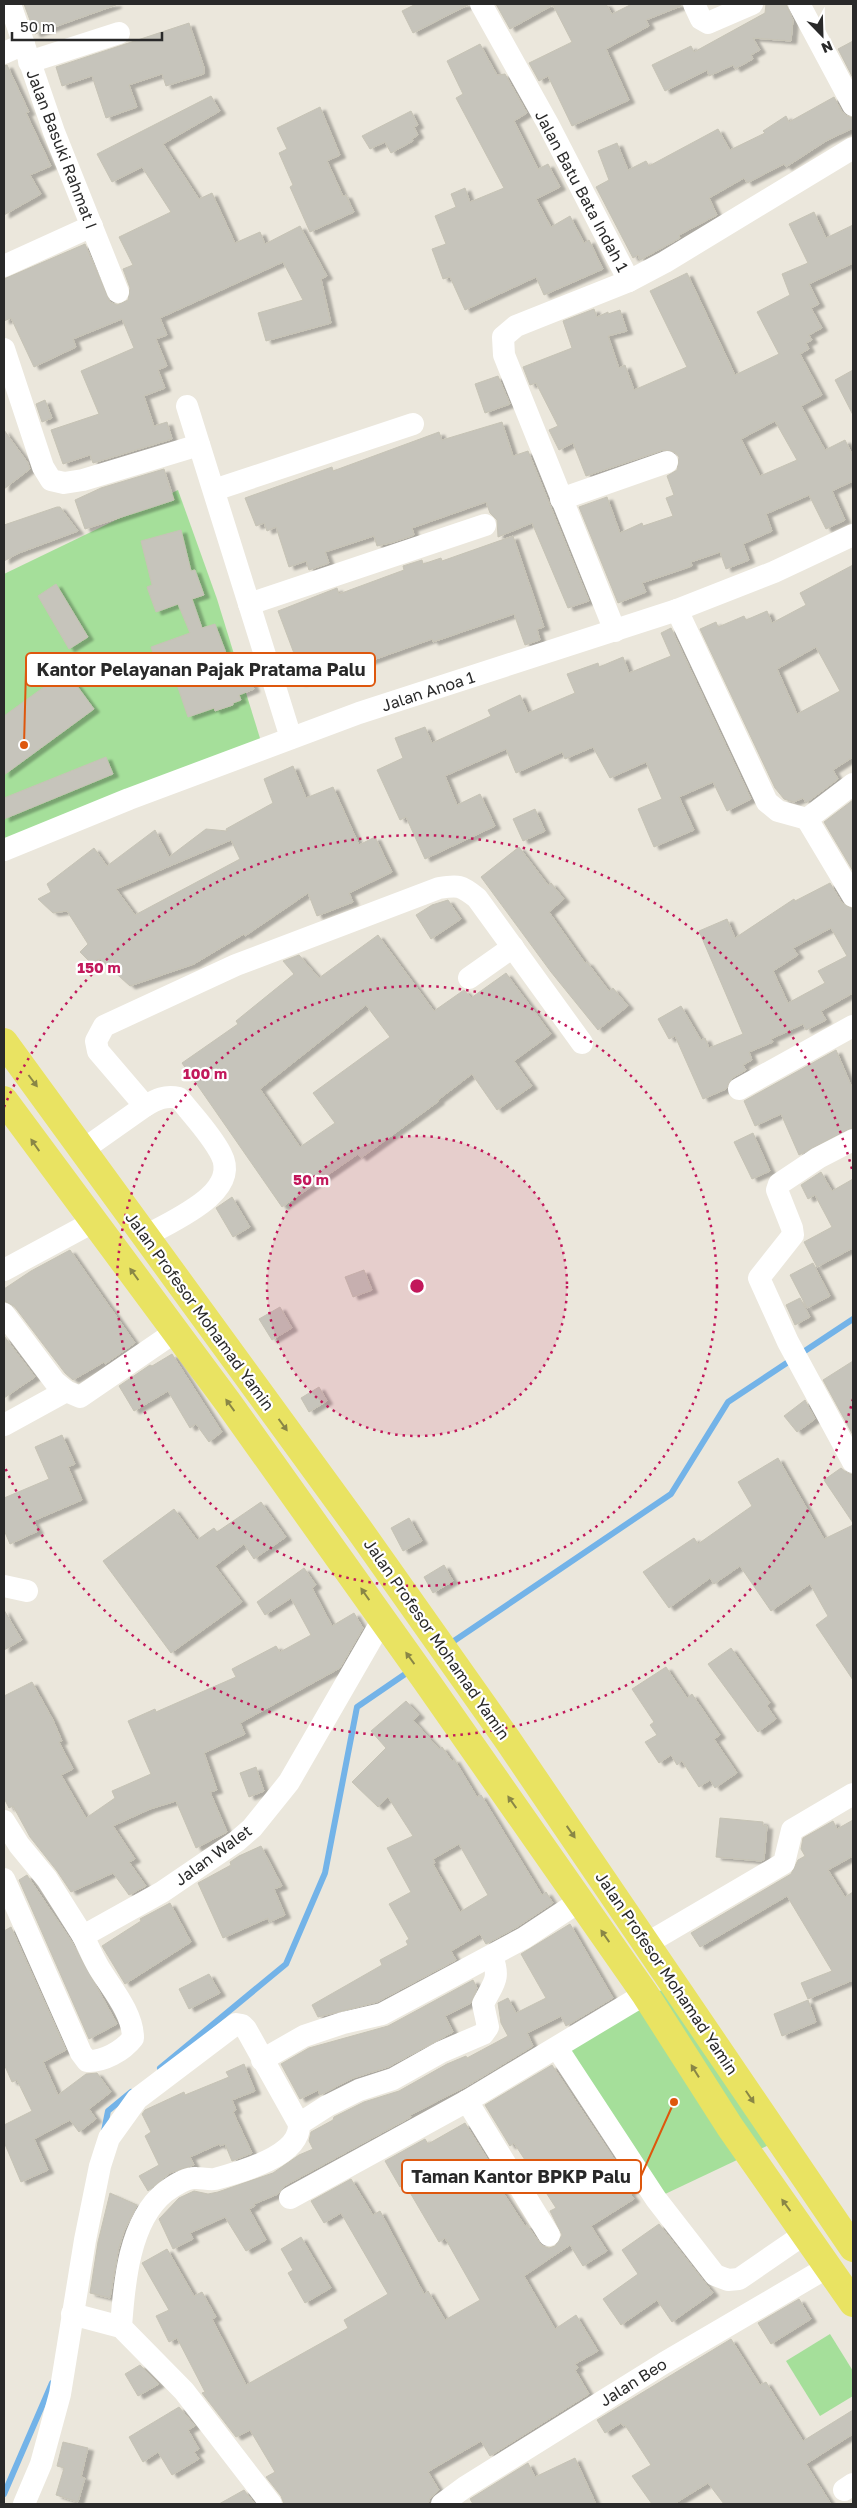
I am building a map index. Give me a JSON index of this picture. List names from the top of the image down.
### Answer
{
  "streets": {
    "main road": ["Jalan Profesor Mohamad Yamin"],
    "street": [
      "Jalan Basuki Rahmat I",
      "Jalan Batu Bata Indah 1",
      "Jalan Anoa 1",
      "Jalan Walet",
      "Jalan Beo"
    ]
  },
  "crossings": [
    ["Jalan Profesor Mohamad Yamin", "Jalan Walet"],
    ["Jalan Profesor Mohamad Yamin", "Jalan Beo"]
  ],
  "places": ["Kantor Pelayanan Pajak Pratama Palu", "Taman Kantor BPKP Palu"],
  "scale_bar": "50 m",
  "north": "bottom right",
  "rings": ["150 m", "100 m", "50 m"]
}
